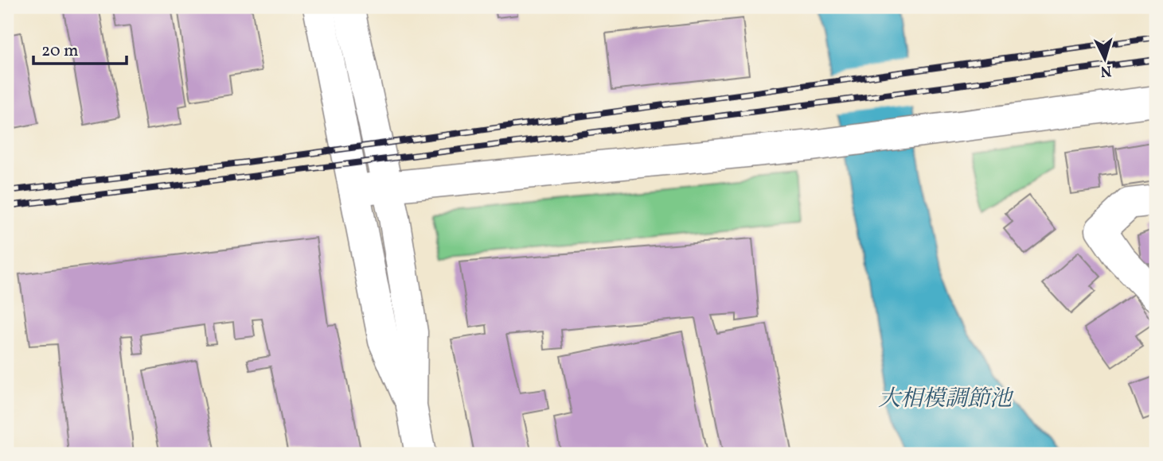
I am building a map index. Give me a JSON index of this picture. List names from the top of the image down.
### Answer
{
  "water": ["大相模調節池"],
  "scale_bar": "20 m",
  "north": "bottom"
}
